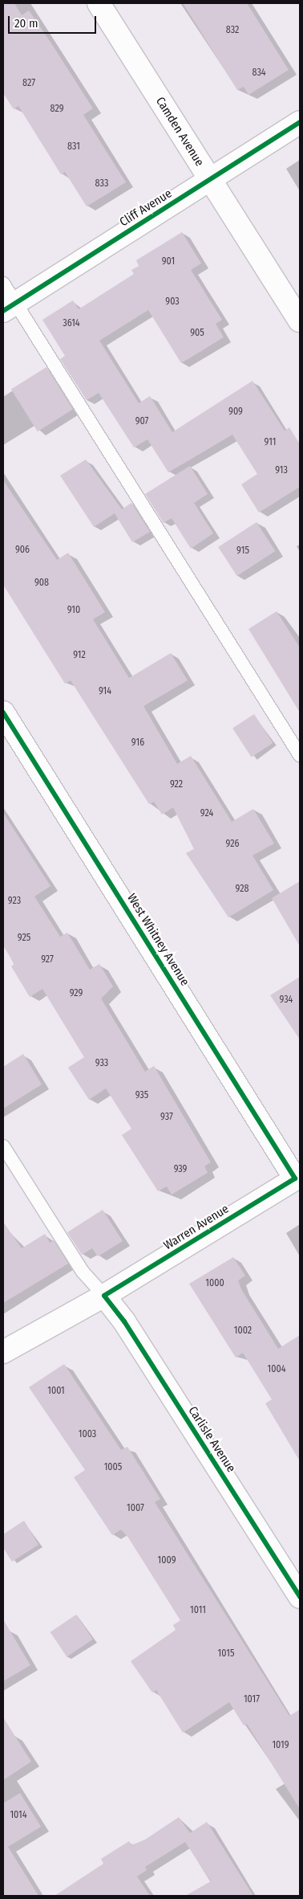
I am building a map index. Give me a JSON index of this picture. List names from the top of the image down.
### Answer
{
  "streets": {
    "street": [
      "Camden Avenue",
      "Cliff Avenue",
      "West Whitney Avenue",
      "Warren Avenue",
      "Carlisle Avenue"
    ]
  },
  "crossings": [
    ["Camden Avenue", "Cliff Avenue"],
    ["West Whitney Avenue", "Warren Avenue"],
    ["Warren Avenue", "Carlisle Avenue"]
  ],
  "house_numbers": [
    "832",
    "834",
    "827",
    "829",
    "831",
    "833",
    "901",
    "903",
    "3614",
    "905",
    "909",
    "907",
    "911",
    "913",
    "906",
    "915",
    "908",
    "910",
    "912",
    "914",
    "916",
    "922",
    "924",
    "926",
    "928",
    "923",
    "925",
    "927",
    "929",
    "934",
    "933",
    "935",
    "937",
    "939",
    "1000",
    "1002",
    "1004",
    "1001",
    "1003",
    "1005",
    "1007",
    "1009",
    "1011",
    "1015",
    "1017",
    "1019",
    "1014"
  ],
  "scale_bar": "20 m"
}
